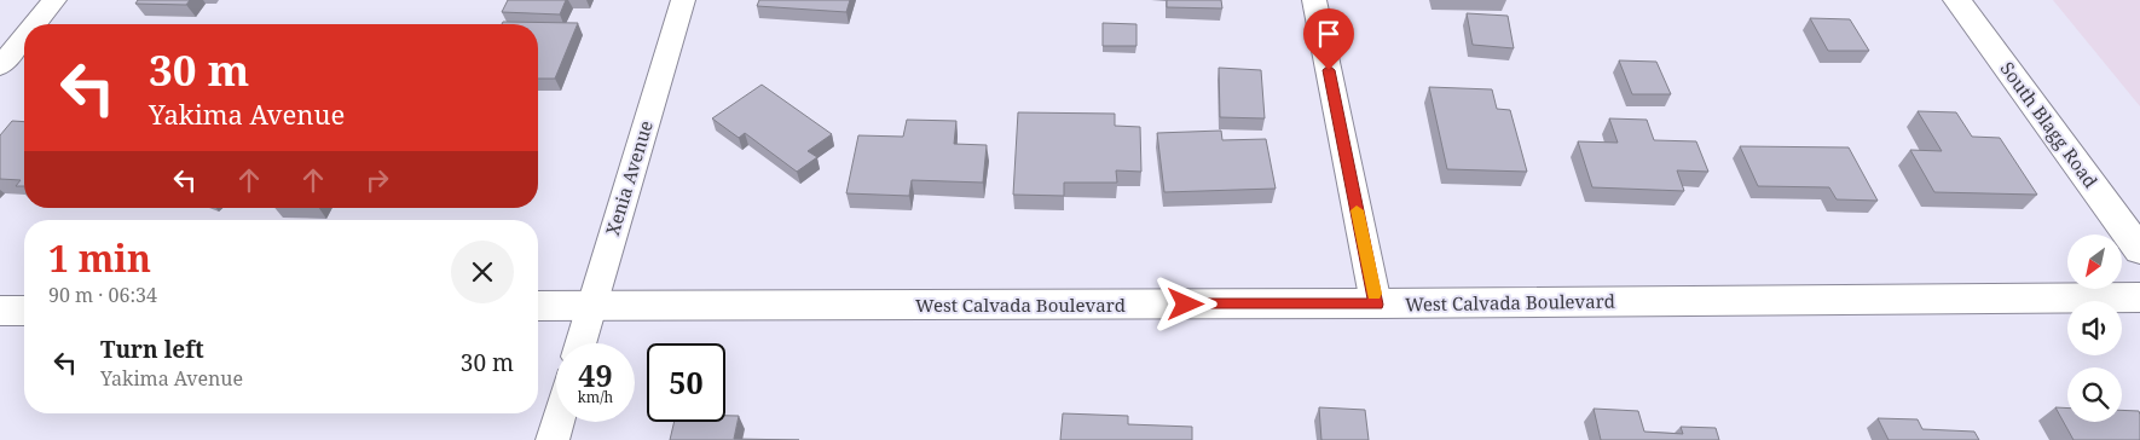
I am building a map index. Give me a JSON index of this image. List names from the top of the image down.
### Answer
{
  "streets": {
    "main road": ["South Blagg Road", "West Calvada Boulevard"],
    "street": ["Xenia Avenue"]
  },
  "crossings": [
    ["Xenia Avenue", "West Calvada Boulevard"]
  ],
  "north": "bottom left",
  "page": {
    "turn": ["30 m", "Yakima Avenue"],
    "heading": ["1 min", "90 m · 06:34"],
    "list": [
      {
        "name": "Turn left",
        "note": "Yakima Avenue",
        "value": "30 m"
      }
    ],
    "speed": "49 km/h",
    "limit": "50"
  }
}
